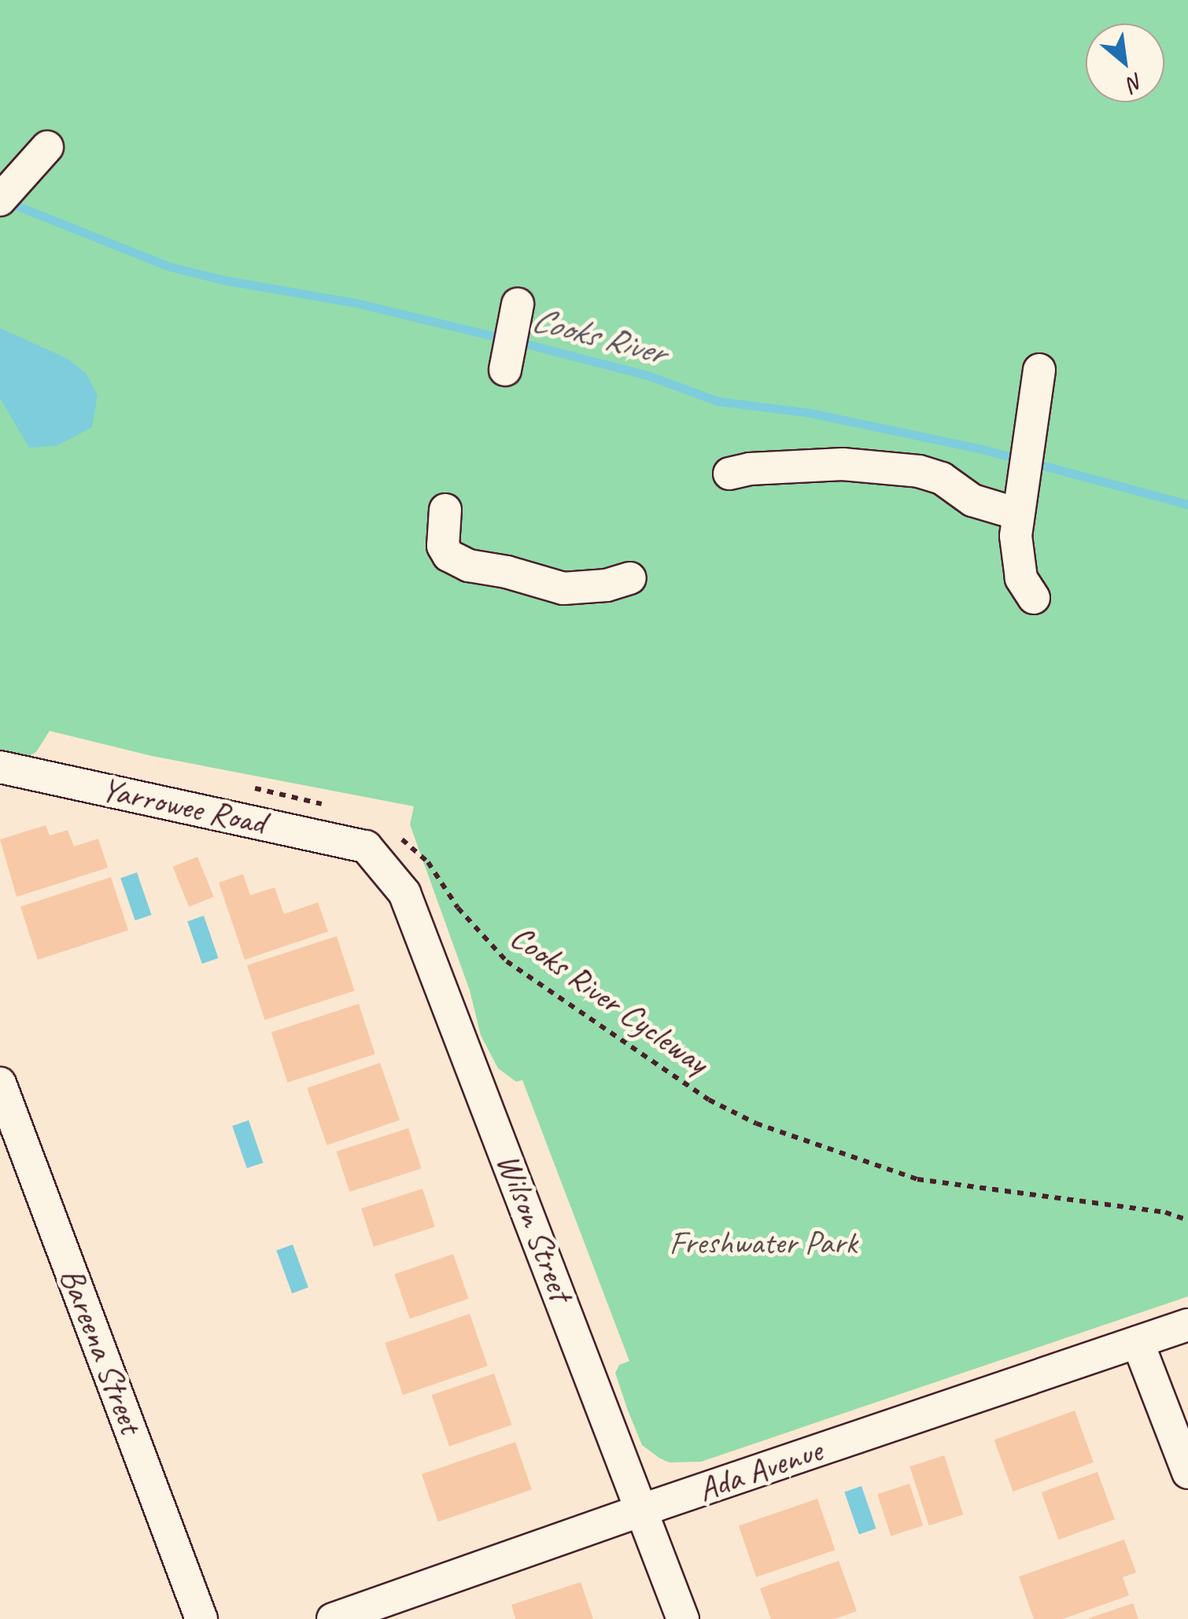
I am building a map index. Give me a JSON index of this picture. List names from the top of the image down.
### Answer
{
  "streets": {
    "street": [
      "Yarrowee Road",
      "Wilson Street",
      "Bareena Street",
      "Ada Avenue"
    ],
    "path": ["Cooks River Cycleway"]
  },
  "crossings": [
    ["Yarrowee Road", "Wilson Street"],
    ["Wilson Street", "Ada Avenue"]
  ],
  "water": ["Cooks River"],
  "parks": ["Freshwater Park"],
  "north": "bottom right"
}
